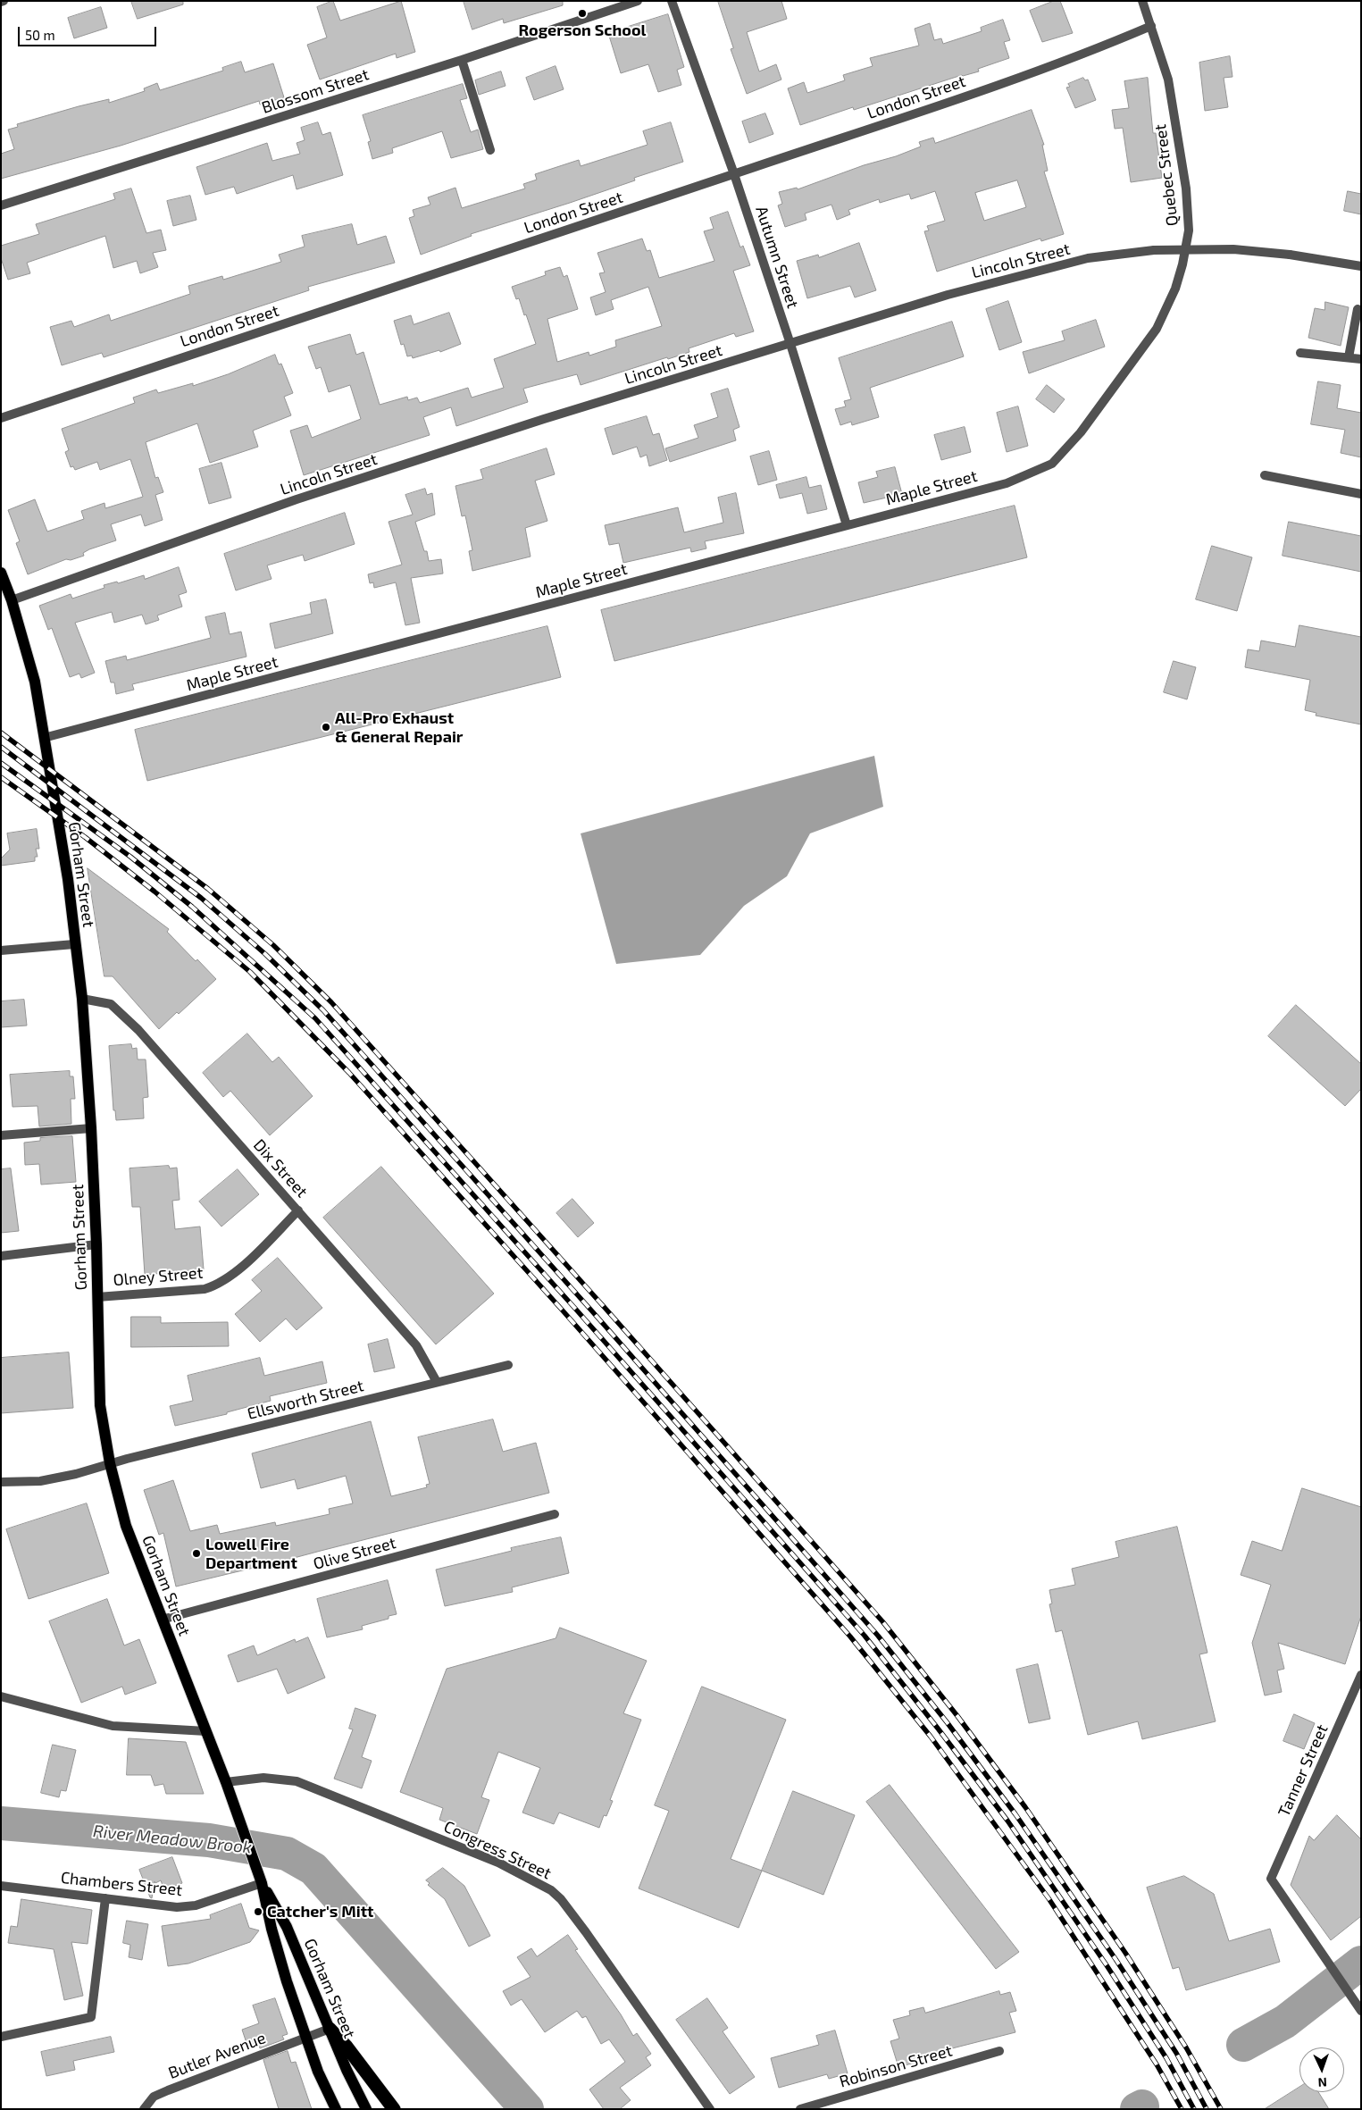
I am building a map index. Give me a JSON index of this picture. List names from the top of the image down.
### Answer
{
  "streets": {
    "main road": ["Gorham Street"],
    "street": [
      "Blossom Street",
      "London Street",
      "Quebec Street",
      "Autumn Street",
      "Lincoln Street",
      "Maple Street",
      "Dix Street",
      "Olney Street",
      "Ellsworth Street",
      "Olive Street",
      "Tanner Street",
      "Congress Street",
      "Chambers Street",
      "Butler Avenue",
      "Robinson Street"
    ]
  },
  "crossings": [
    ["London Street", "Quebec Street"],
    ["London Street", "Autumn Street"],
    ["Quebec Street", "Maple Street"],
    ["Autumn Street", "Lincoln Street"],
    ["Autumn Street", "Maple Street"],
    ["Lincoln Street", "Gorham Street"],
    ["Maple Street", "Gorham Street"],
    ["Gorham Street", "Dix Street"],
    ["Gorham Street", "Olney Street"],
    ["Gorham Street", "Ellsworth Street"],
    ["Gorham Street", "Olive Street"],
    ["Gorham Street", "Congress Street"],
    ["Gorham Street", "Chambers Street"],
    ["Gorham Street", "Butler Avenue"],
    ["Dix Street", "Olney Street"],
    ["Dix Street", "Ellsworth Street"]
  ],
  "water": ["River Meadow Brook"],
  "places": [
    "Rogerson School",
    "All-Pro Exhaust & General Repair",
    "Lowell Fire Department",
    "Catcher's Mitt"
  ],
  "scale_bar": "50 m",
  "north": "bottom"
}
